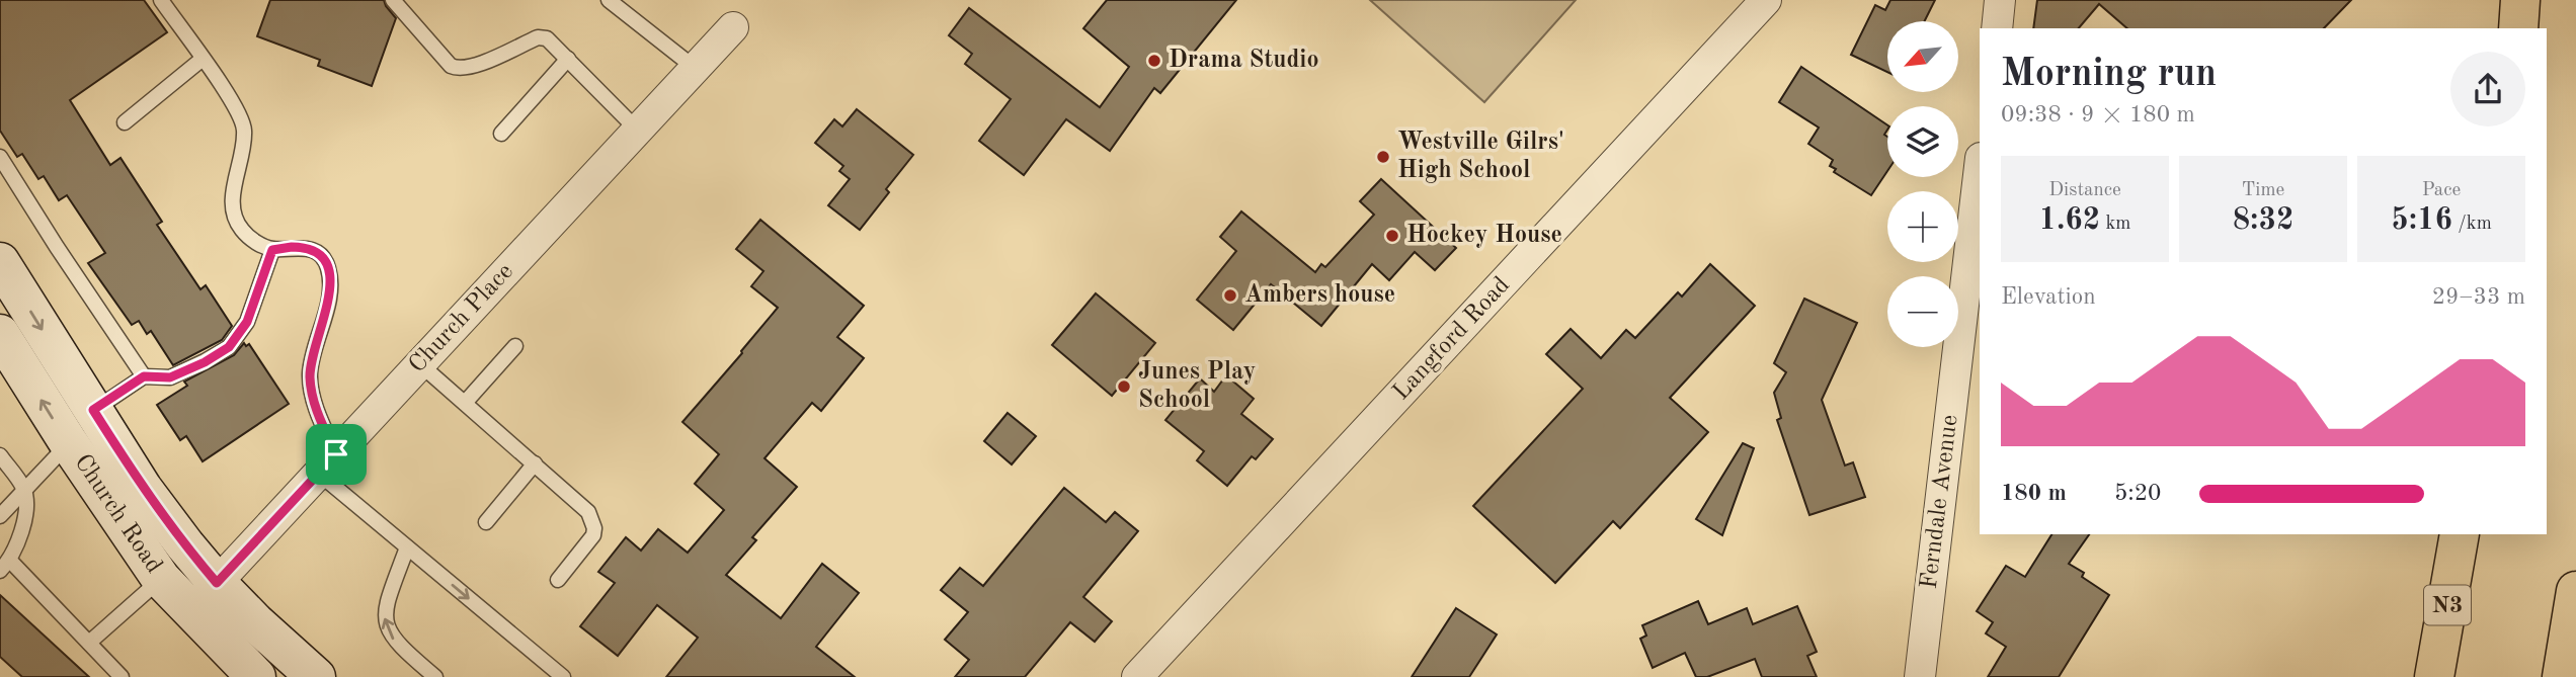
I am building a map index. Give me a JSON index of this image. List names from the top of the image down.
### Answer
{
  "streets": {
    "highway": ["N3"],
    "street": [
      "Church Place",
      "Langford Road",
      "Ferndale Avenue",
      "Church Road"
    ]
  },
  "crossings": [
    ["Church Place", "Church Road"]
  ],
  "places": [
    "Drama Studio",
    "Westville Gilrs' High School",
    "Hockey House",
    "Ambers house",
    "Junes Play School"
  ],
  "north": "bottom left",
  "page": {
    "map_buttons": ["+", "−"],
    "heading": ["Morning run", "09:38 · 9 × 180 m"],
    "stats": [
      ["Distance", "1.62 km"],
      ["Time", "8:32"],
      ["Pace", "5:16 /km"]
    ],
    "chart": ["Elevation", "29–33 m"],
    "list": [
      {
        "name": "180 m",
        "note": "5:20"
      }
    ]
  }
}
